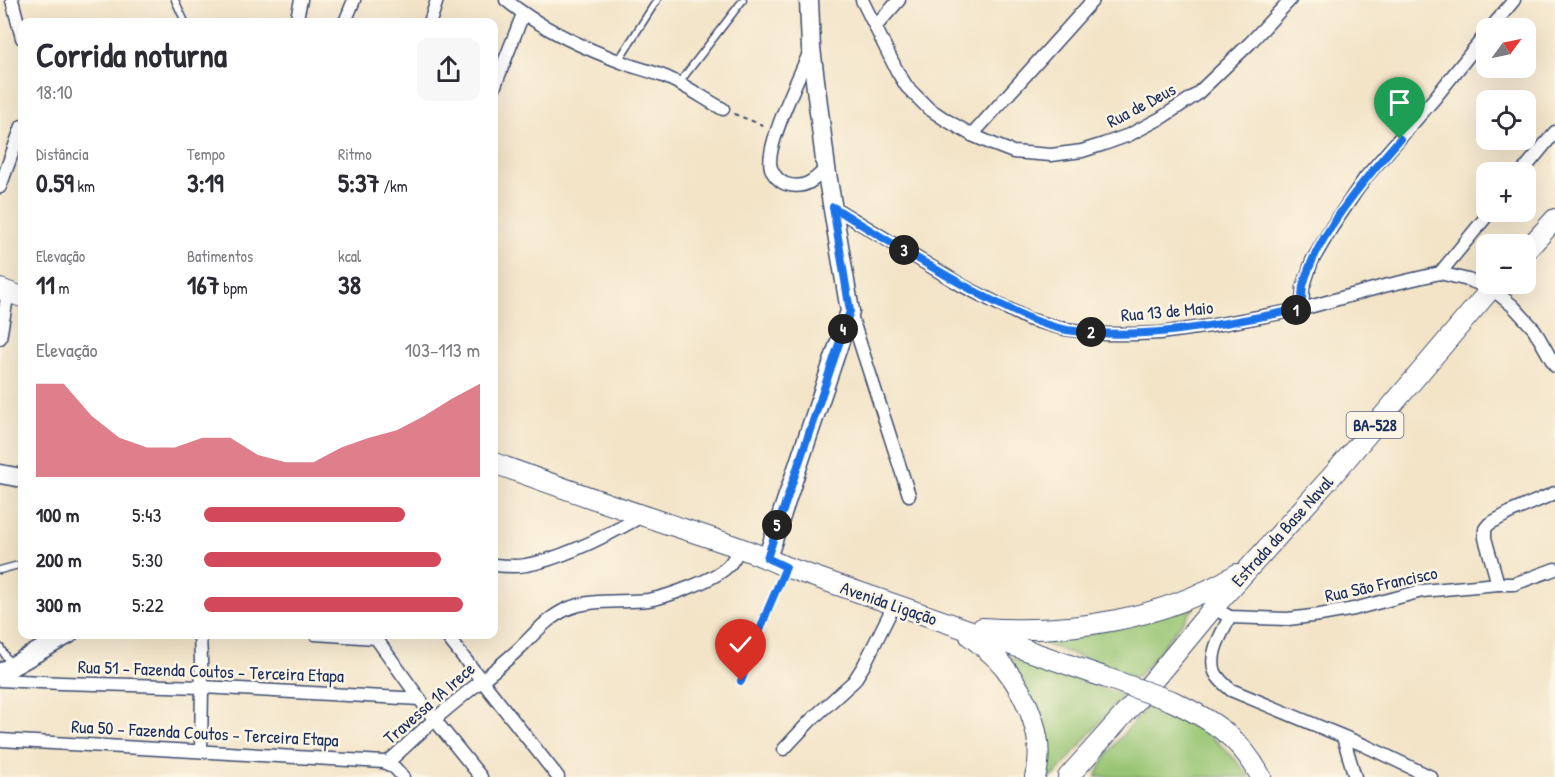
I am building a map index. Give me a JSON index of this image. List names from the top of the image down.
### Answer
{
  "streets": {
    "main road": ["BA-528", "Estrada da Base Naval", "Avenida Ligação"],
    "street": [
      "Rua de Deus",
      "Rua 13 de Maio",
      "Rua São Francisco",
      "Rua 51 - Fazenda Coutos - Terceira Etapa",
      "Travessa 1A Irece",
      "Rua 50 - Fazenda Coutos - Terceira Etapa"
    ]
  },
  "crossings": [
    ["Estrada da Base Naval", "Rua São Francisco"],
    ["Avenida Ligação", "Travessa 1A Irece"],
    ["Travessa 1A Irece", "Rua 50 - Fazenda Coutos - Terceira Etapa"]
  ],
  "north": "top right",
  "page": {
    "map_buttons": ["+", "−"],
    "heading": ["Corrida noturna", "18:10"],
    "stats": [
      ["Distância", "0.59 km"],
      ["Tempo", "3:19"],
      ["Ritmo", "5:37 /km"],
      ["Elevação", "11 m"],
      ["Batimentos", "167 bpm"],
      ["kcal", "38"]
    ],
    "pins": [
      "3",
      "1",
      "4",
      "2",
      "5"
    ],
    "chart": ["Elevação", "103–113 m"],
    "list": [
      {
        "name": "100 m",
        "note": "5:43"
      },
      {
        "name": "200 m",
        "note": "5:30"
      },
      {
        "name": "300 m",
        "note": "5:22"
      }
    ]
  }
}
